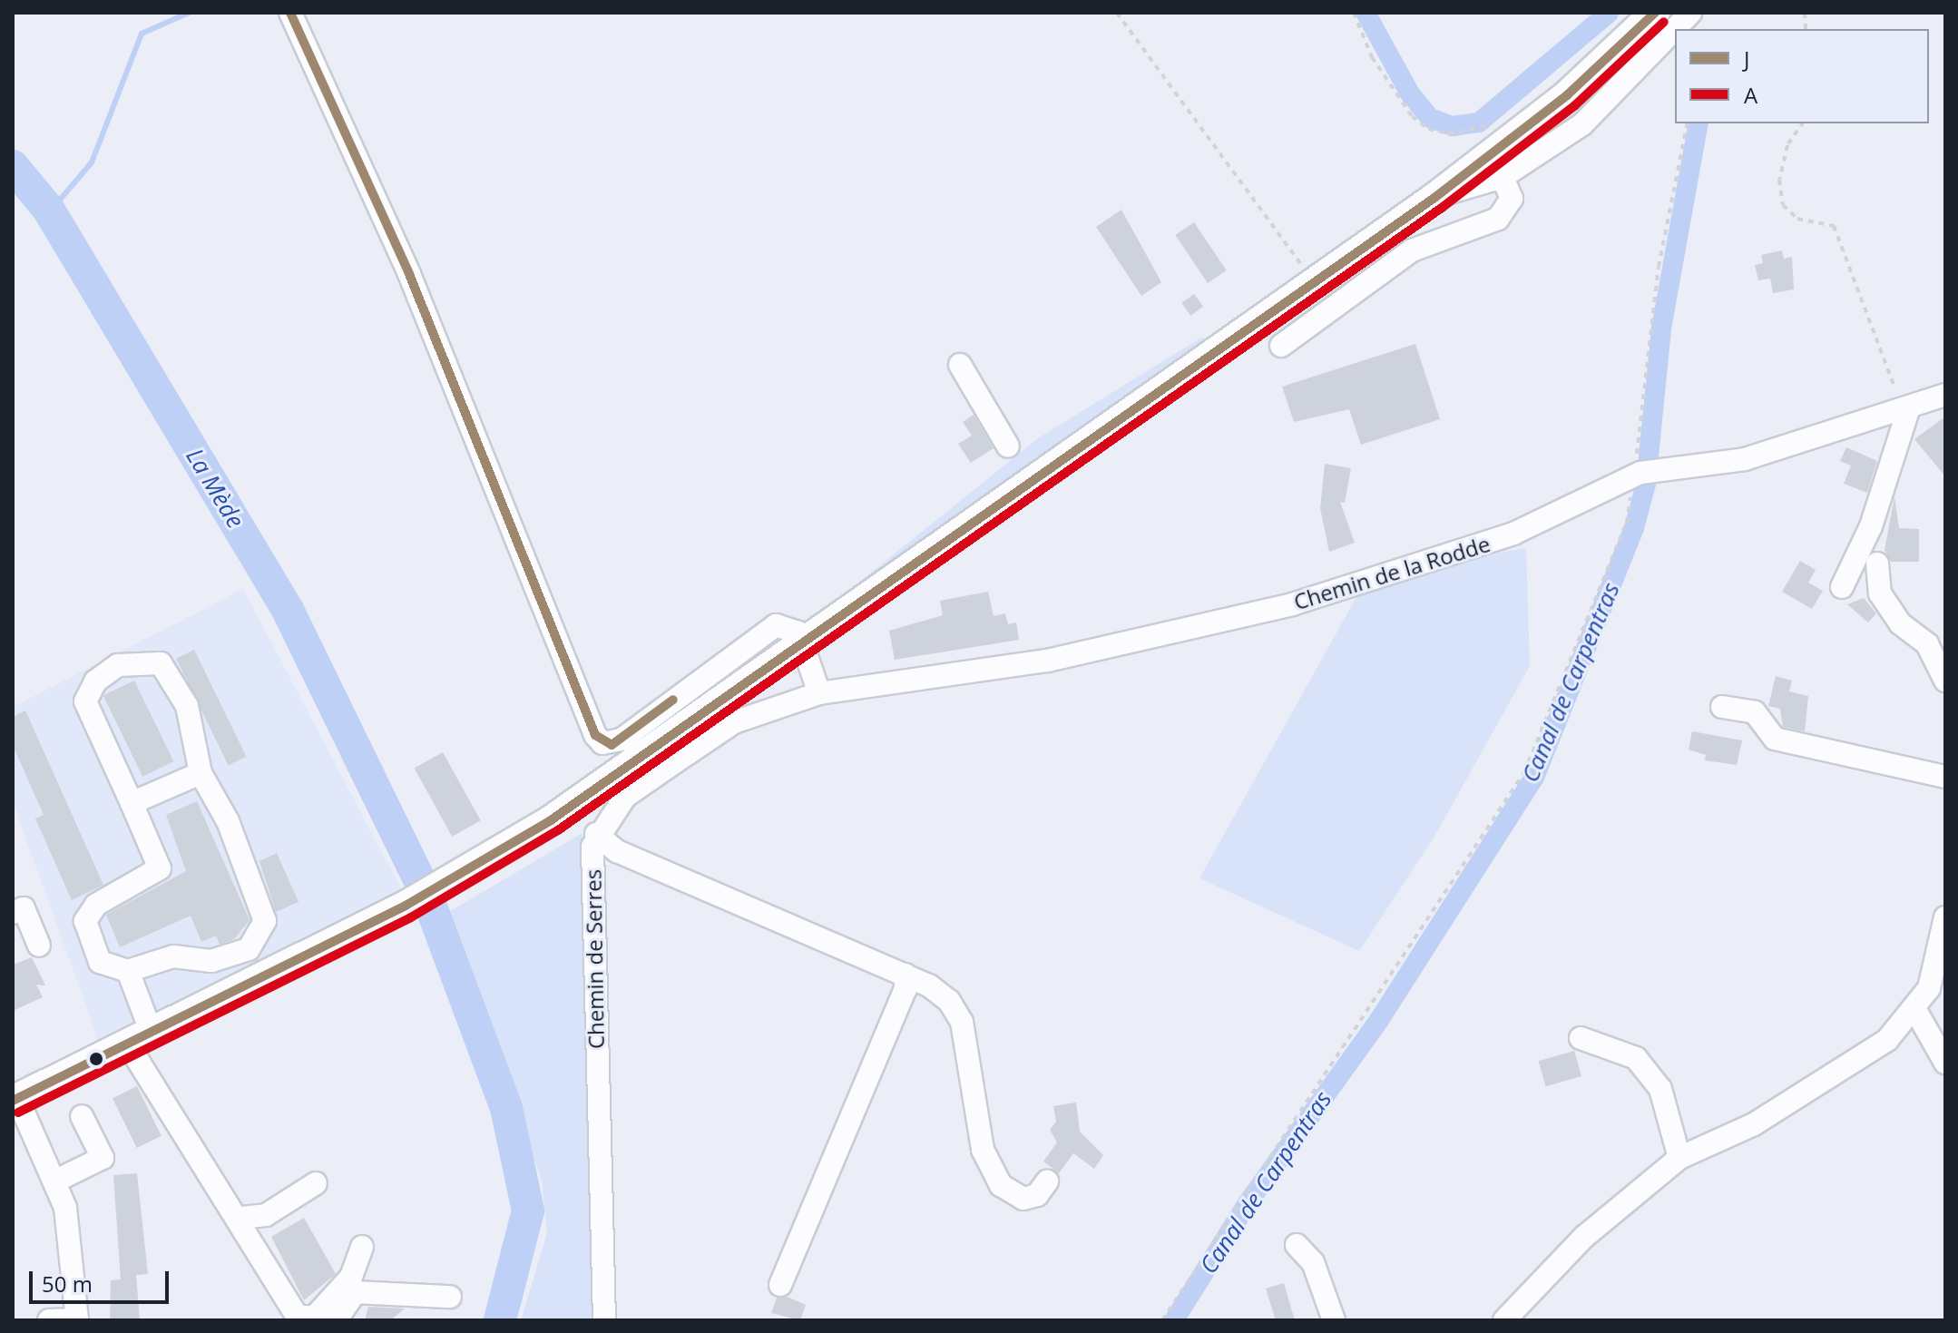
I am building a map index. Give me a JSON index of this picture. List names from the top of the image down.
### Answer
{
  "streets": {
    "street": ["Chemin de la Rodde", "Chemin de Serres"]
  },
  "crossings": [
    ["Chemin de la Rodde", "Chemin de Serres"]
  ],
  "water": ["La Mède", "Canal de Carpentras"],
  "lines": ["transit line J", "transit line A"],
  "legend": ["J", "A"],
  "scale_bar": "50 m"
}
